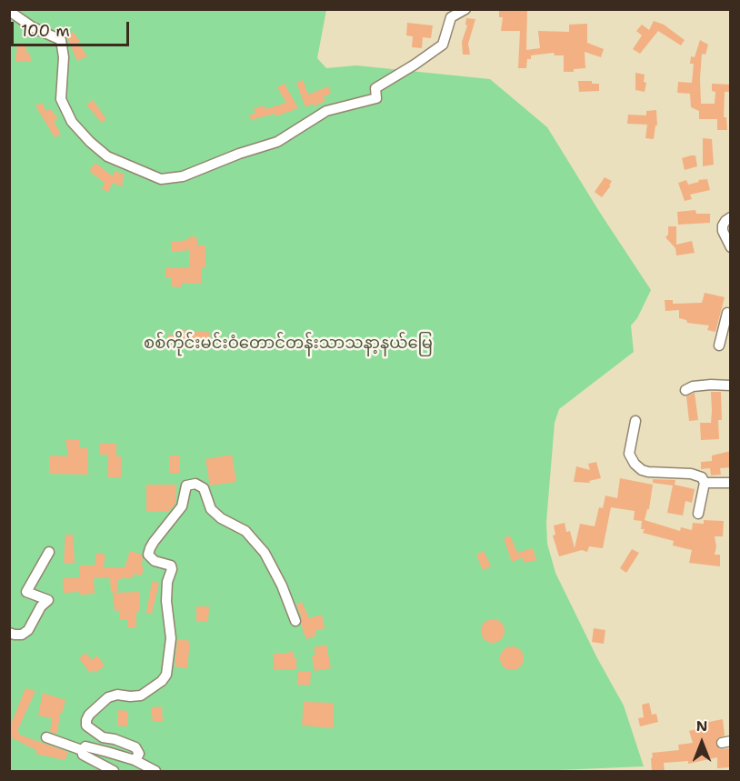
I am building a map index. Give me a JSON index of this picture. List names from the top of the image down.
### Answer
{
  "parks": ["စစ်ကိုင်းမင်းဝံတောင်တန်းသာသနာ့နယ်မြေ"],
  "scale_bar": "100 m",
  "north": "top"
}
